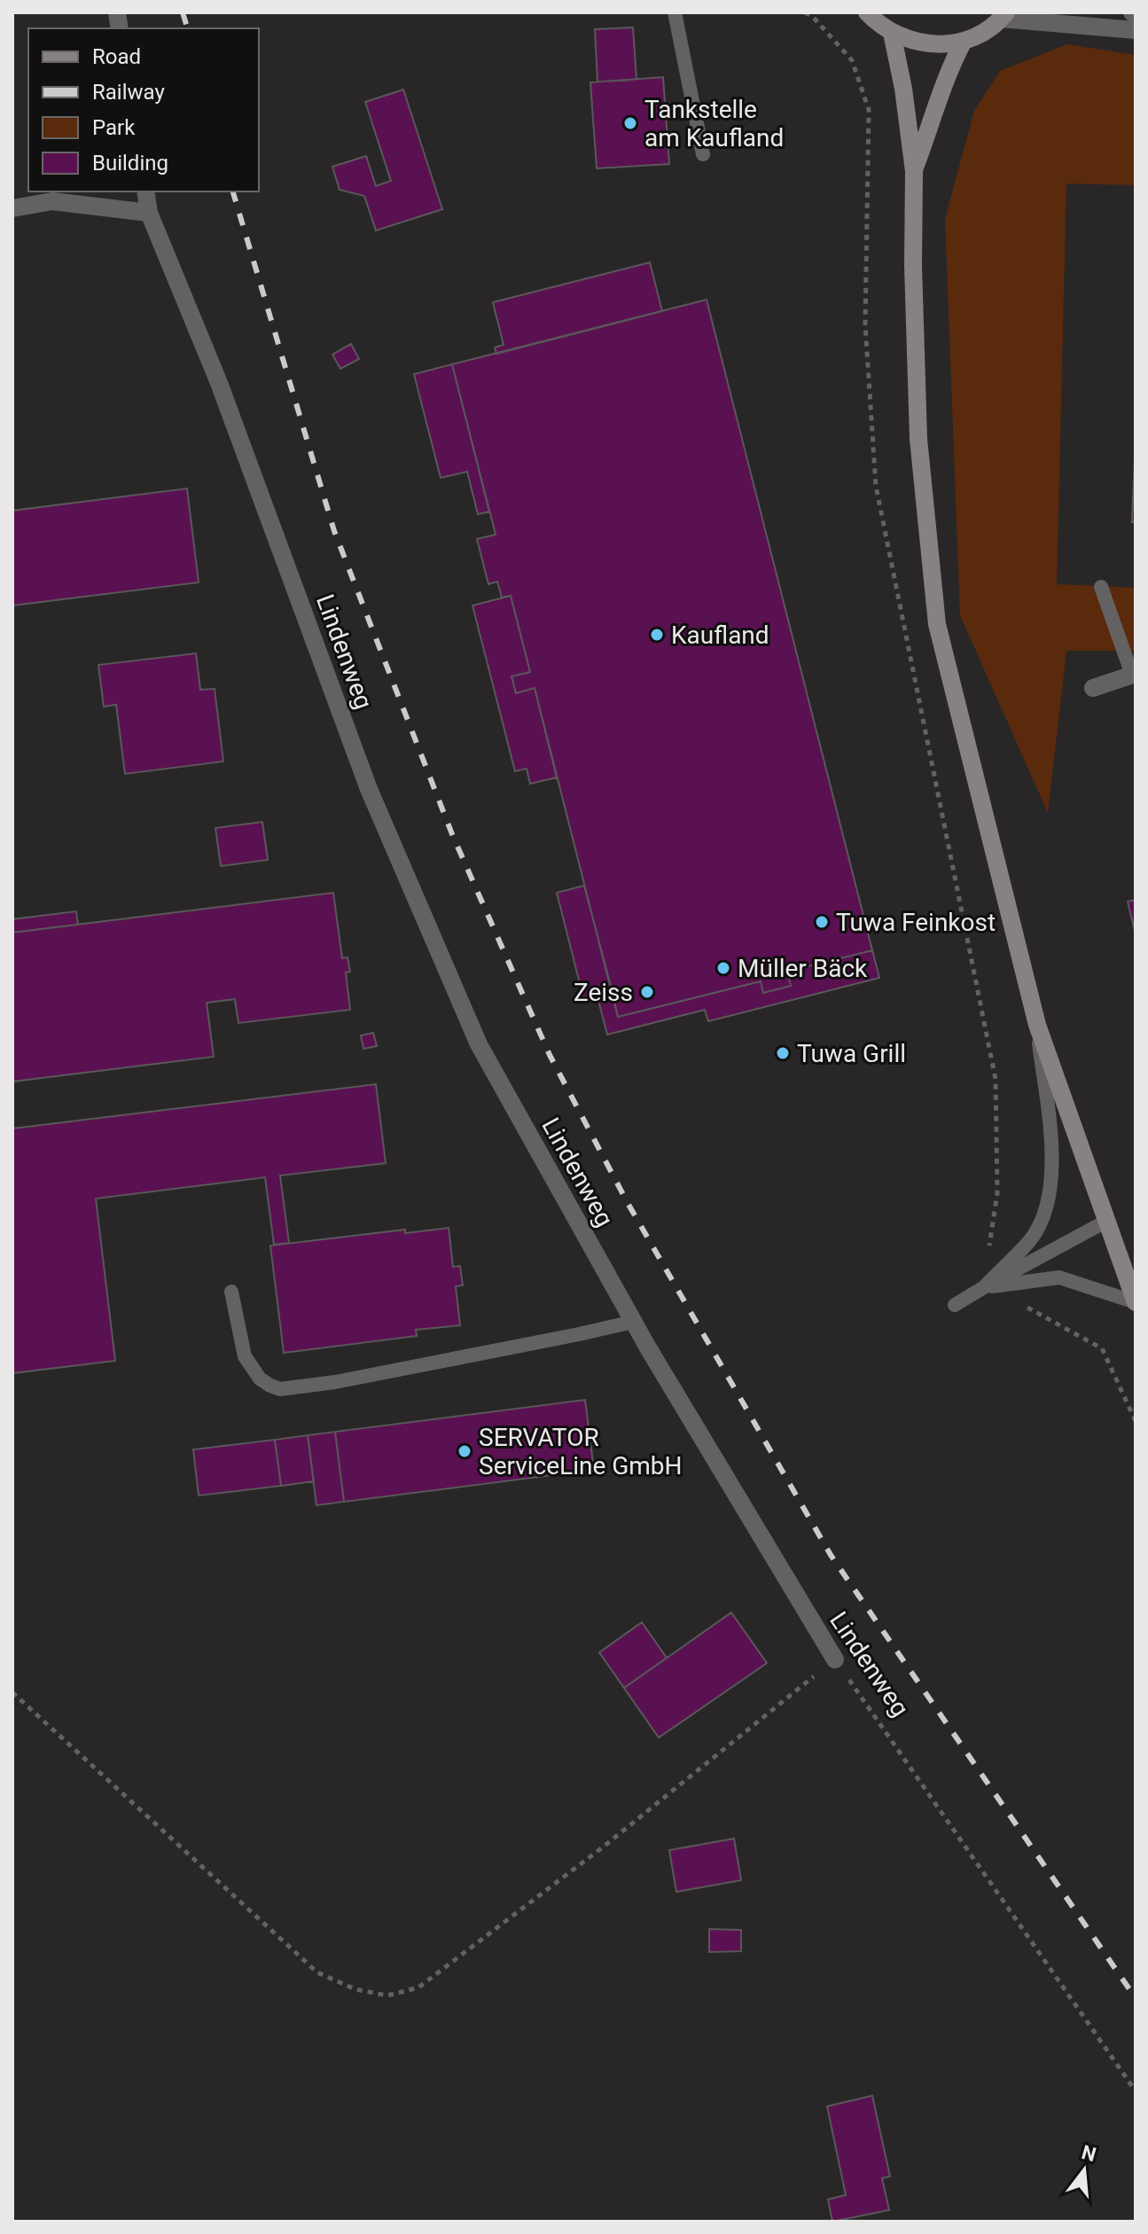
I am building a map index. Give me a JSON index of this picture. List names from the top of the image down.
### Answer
{
  "streets": {
    "street": ["Lindenweg"]
  },
  "places": [
    "Tankstelle am Kaufland",
    "Kaufland",
    "Tuwa Feinkost",
    "Müller Bäck",
    "Zeiss",
    "Tuwa Grill",
    "SERVATOR ServiceLine GmbH"
  ],
  "legend": [
    "Road",
    "Railway",
    "Park",
    "Building"
  ],
  "north": "top"
}
